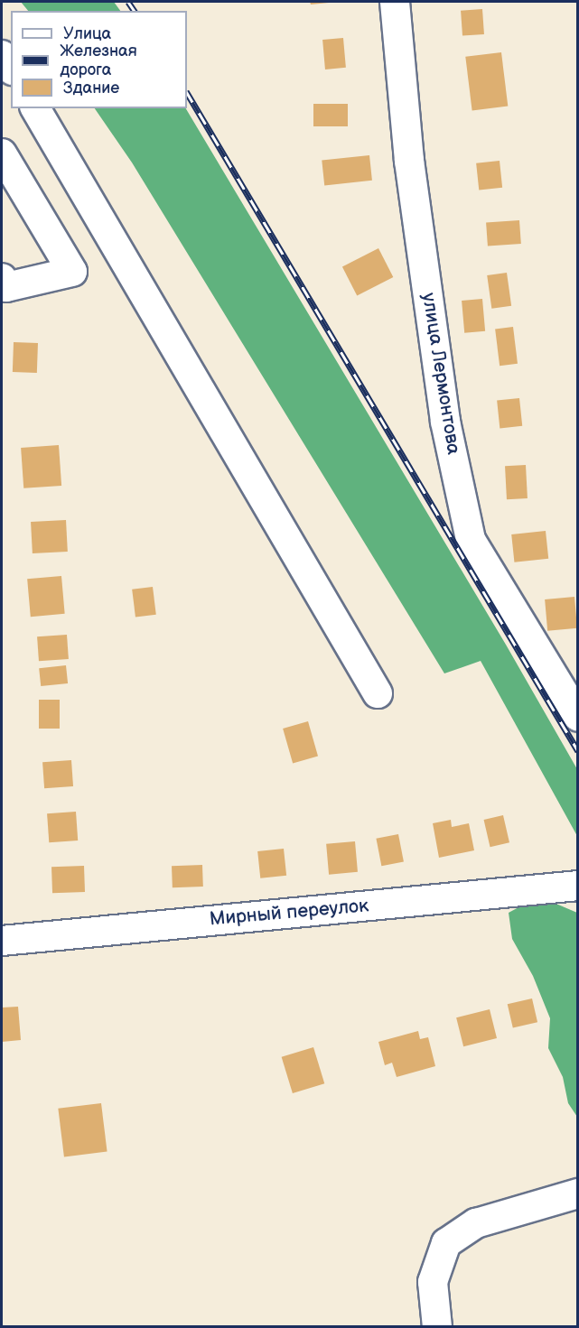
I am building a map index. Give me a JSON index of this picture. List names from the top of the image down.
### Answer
{
  "streets": {
    "street": ["улица Лермонтова", "Мирный переулок"]
  },
  "legend": ["Улица", "Железная дорога", "Здание"]
}
